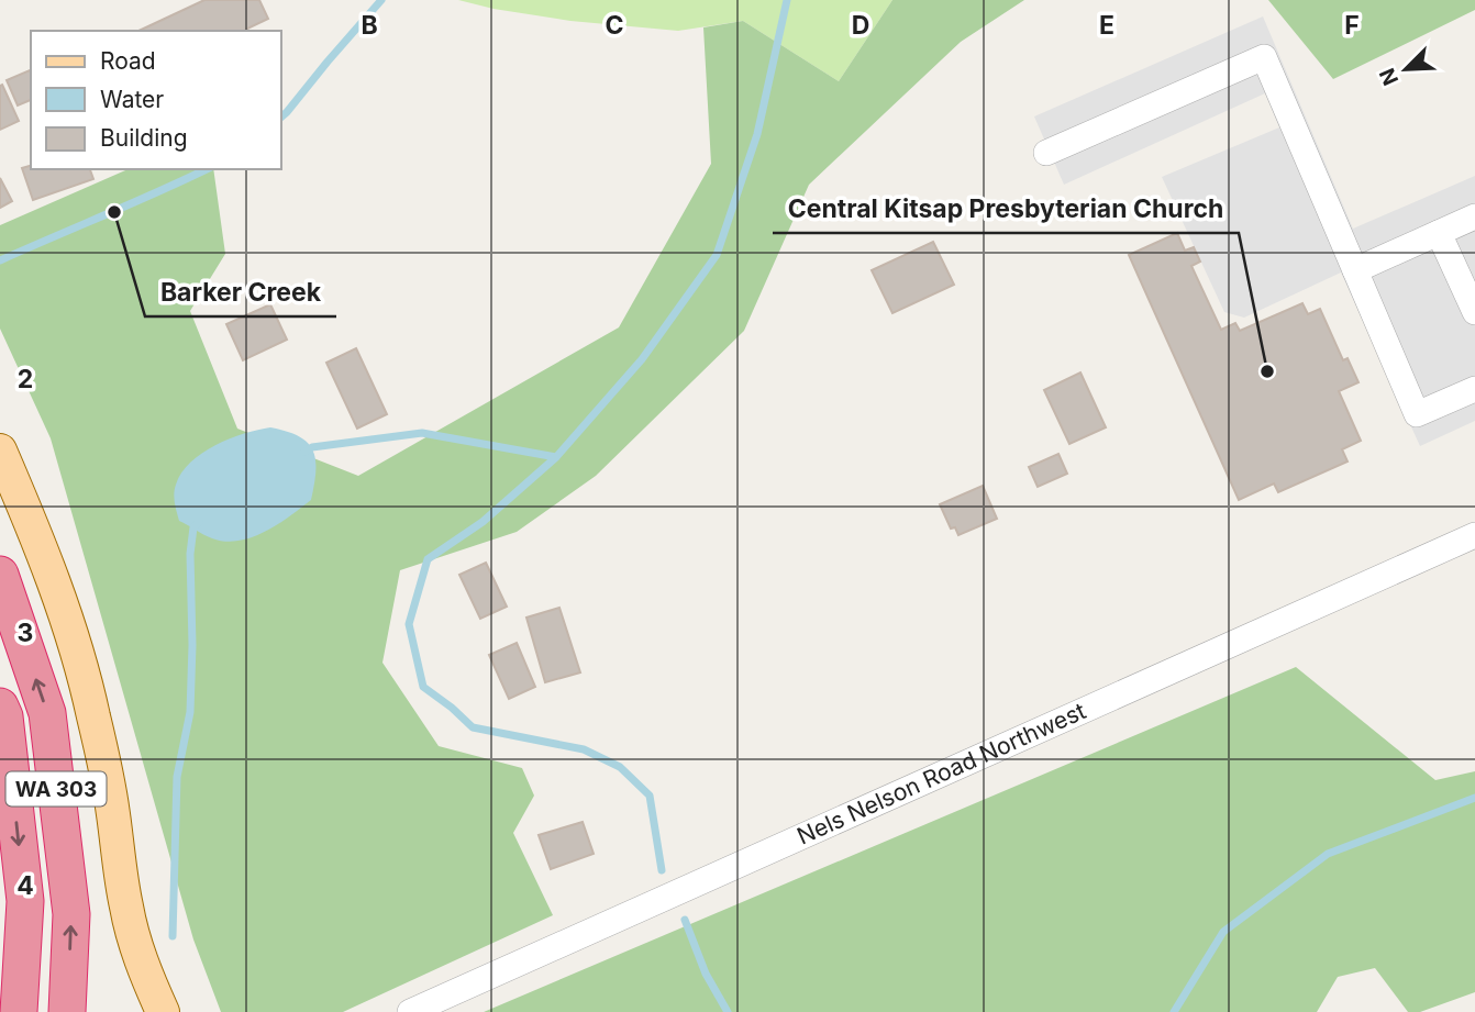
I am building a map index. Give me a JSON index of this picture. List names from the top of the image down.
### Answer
{
  "streets": {
    "highway": ["WA 303"],
    "street": ["Nels Nelson Road Northwest"]
  },
  "places": ["Barker Creek", "Central Kitsap Presbyterian Church"],
  "legend": ["Road", "Water", "Building"],
  "north": "bottom left",
  "grid": {
    "columns": [
      "B",
      "C",
      "D",
      "E",
      "F"
    ],
    "rows": ["2", "3", "4"]
  }
}
